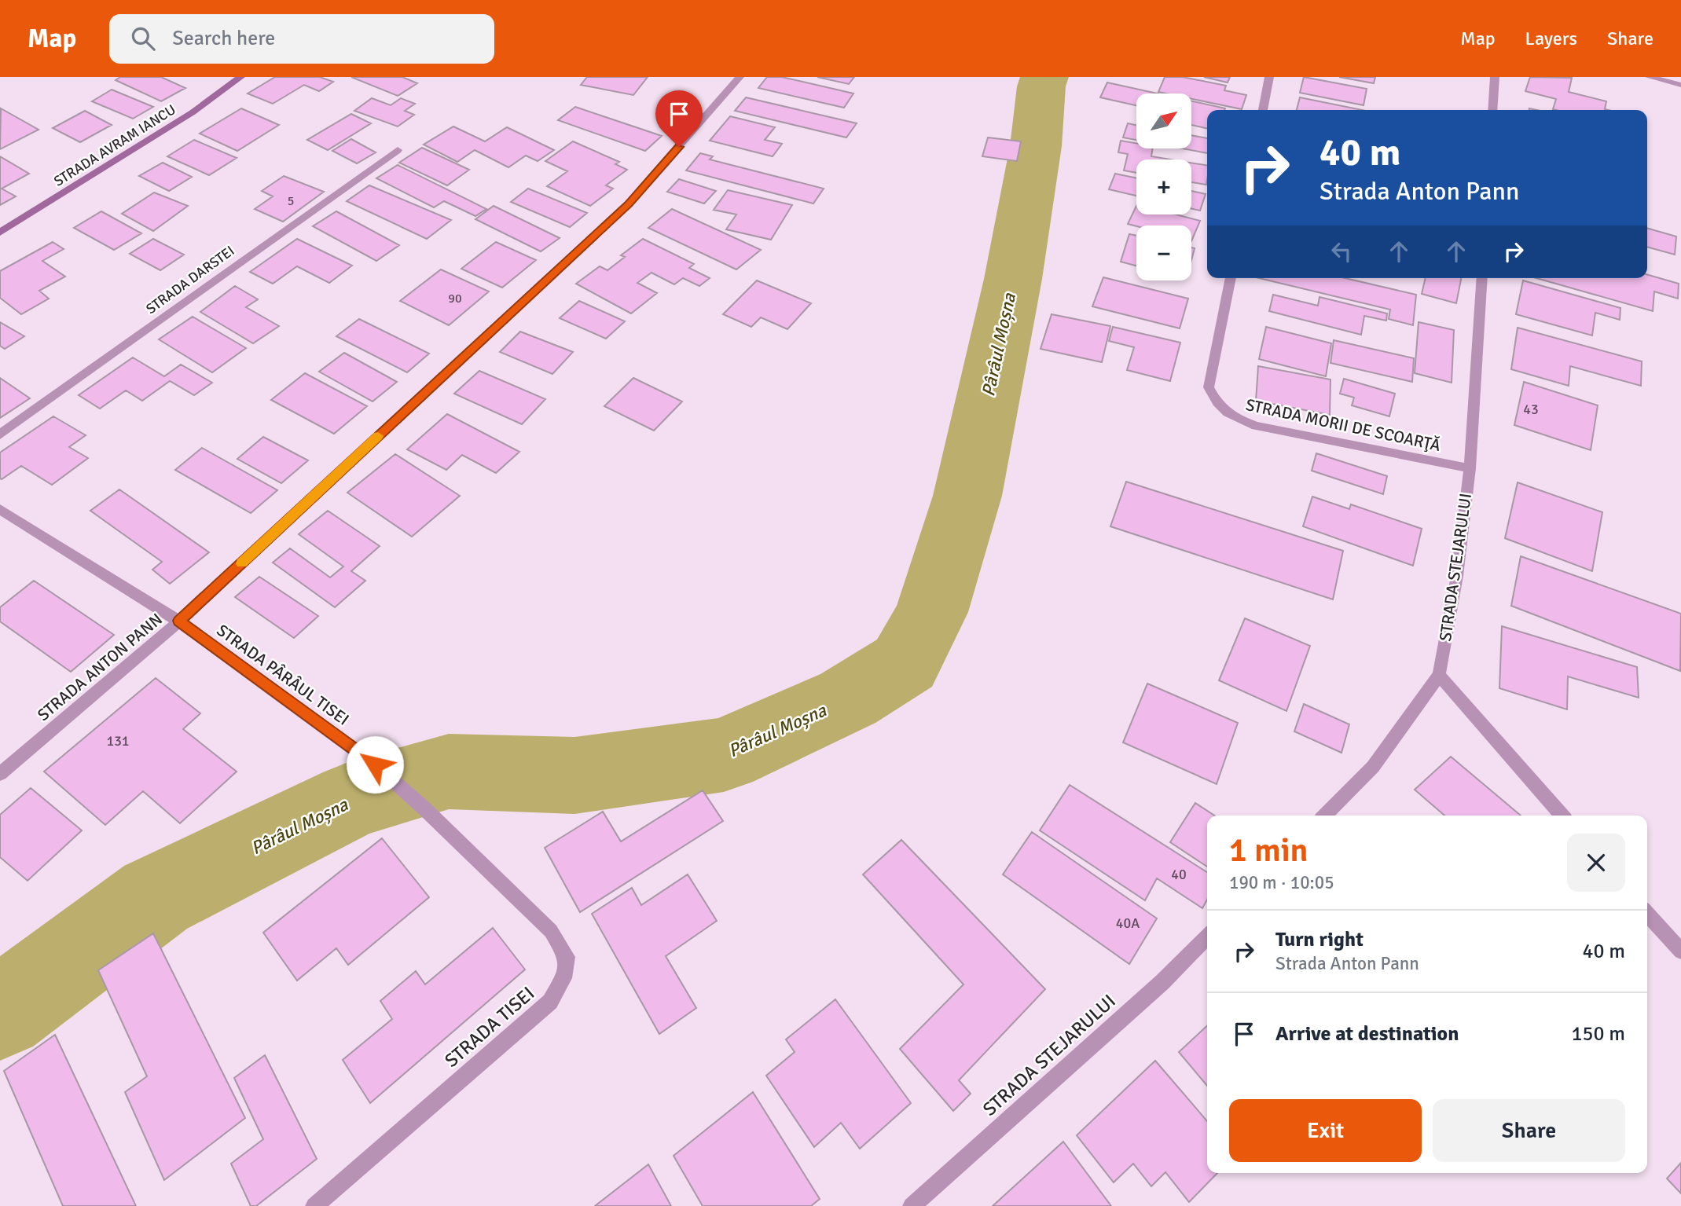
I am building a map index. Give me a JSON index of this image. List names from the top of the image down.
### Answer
{
  "streets": {
    "main road": ["STRADA AVRAM IANCU"],
    "street": [
      "STRADA DARSTEI",
      "STRADA MORII DE SCOARŢĂ",
      "STRADA STEJARULUI",
      "STRADA ANTON PANN",
      "STRADA PÂRÂUL TISEI",
      "STRADA TISEI"
    ]
  },
  "crossings": [
    ["STRADA MORII DE SCOARŢĂ", "STRADA STEJARULUI"],
    ["STRADA ANTON PANN", "STRADA PÂRÂUL TISEI"],
    ["STRADA PÂRÂUL TISEI", "STRADA TISEI"]
  ],
  "water": ["Pârâul Moșna"],
  "house_numbers": [
    "5",
    "90",
    "43",
    "131",
    "40",
    "40A"
  ],
  "north": "top right",
  "page": {
    "header": "Map",
    "search": "Search here",
    "nav": ["Map", "Layers", "Share"],
    "map_buttons": ["+", "−"],
    "turn": ["40 m", "Strada Anton Pann"],
    "heading": ["1 min", "190 m · 10:05"],
    "list": [
      {
        "name": "Turn right",
        "note": "Strada Anton Pann",
        "value": "40 m"
      },
      {
        "name": "Arrive at destination",
        "value": "150 m"
      }
    ],
    "buttons": ["Exit", "Share"]
  }
}
